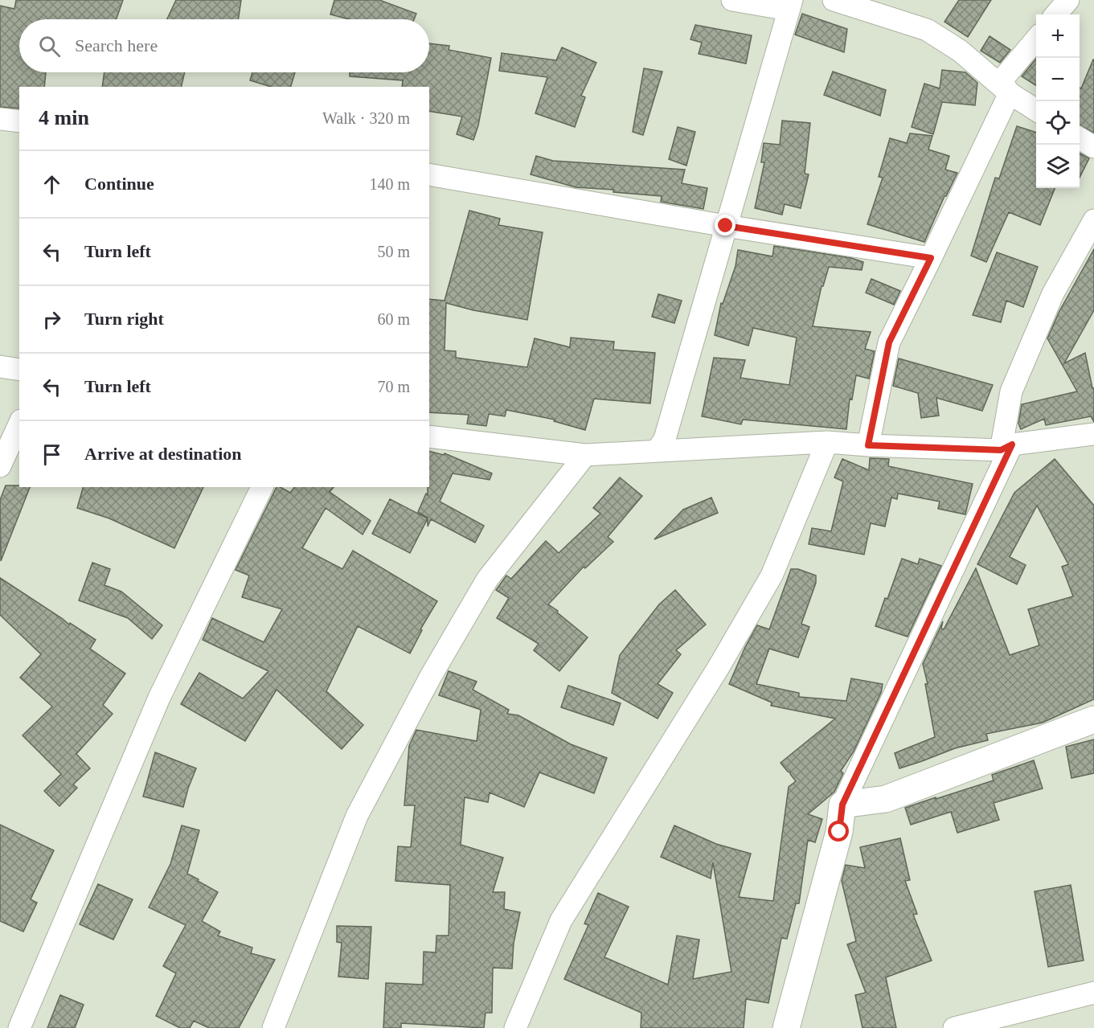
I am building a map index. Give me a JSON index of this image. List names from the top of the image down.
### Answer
{
  "page": {
    "map_buttons": ["+", "−"],
    "search": "Search here",
    "heading": ["4 min", "Walk · 320 m"],
    "list": [
      ["Continue", "140 m"],
      ["Turn left", "50 m"],
      ["Turn right", "60 m"],
      ["Turn left", "70 m"],
      "Arrive at destination"
    ]
  }
}
